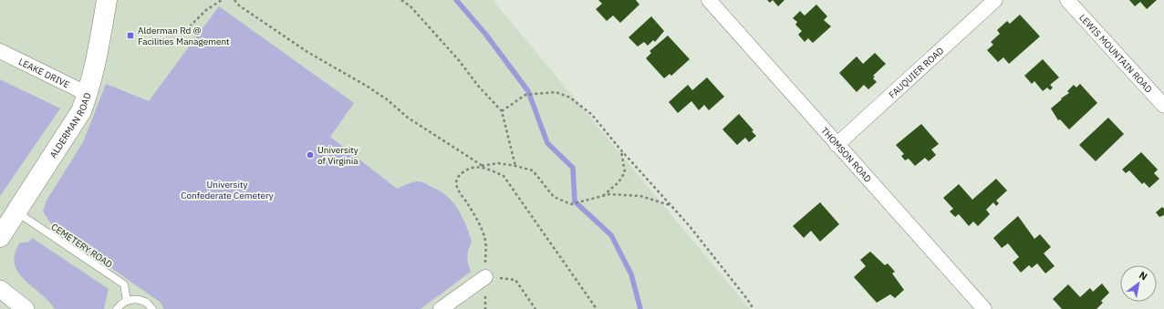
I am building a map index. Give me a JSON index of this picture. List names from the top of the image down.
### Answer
{
  "streets": {
    "main road": ["ALDERMAN ROAD"],
    "street": [
      "LEWIS MOUNTAIN ROAD",
      "LEAKE DRIVE",
      "FAUQUIER ROAD",
      "THOMSON ROAD"
    ],
    "lane": ["CEMETERY ROAD"]
  },
  "crossings": [
    ["LEAKE DRIVE", "ALDERMAN ROAD"],
    ["FAUQUIER ROAD", "THOMSON ROAD"],
    ["ALDERMAN ROAD", "CEMETERY ROAD"]
  ],
  "parks": ["University Confederate Cemetery"],
  "places": {
    "transit": ["Alderman Rd @ Facilities Management"],
    "other": ["University of Virginia"]
  },
  "north": "top right"
}
